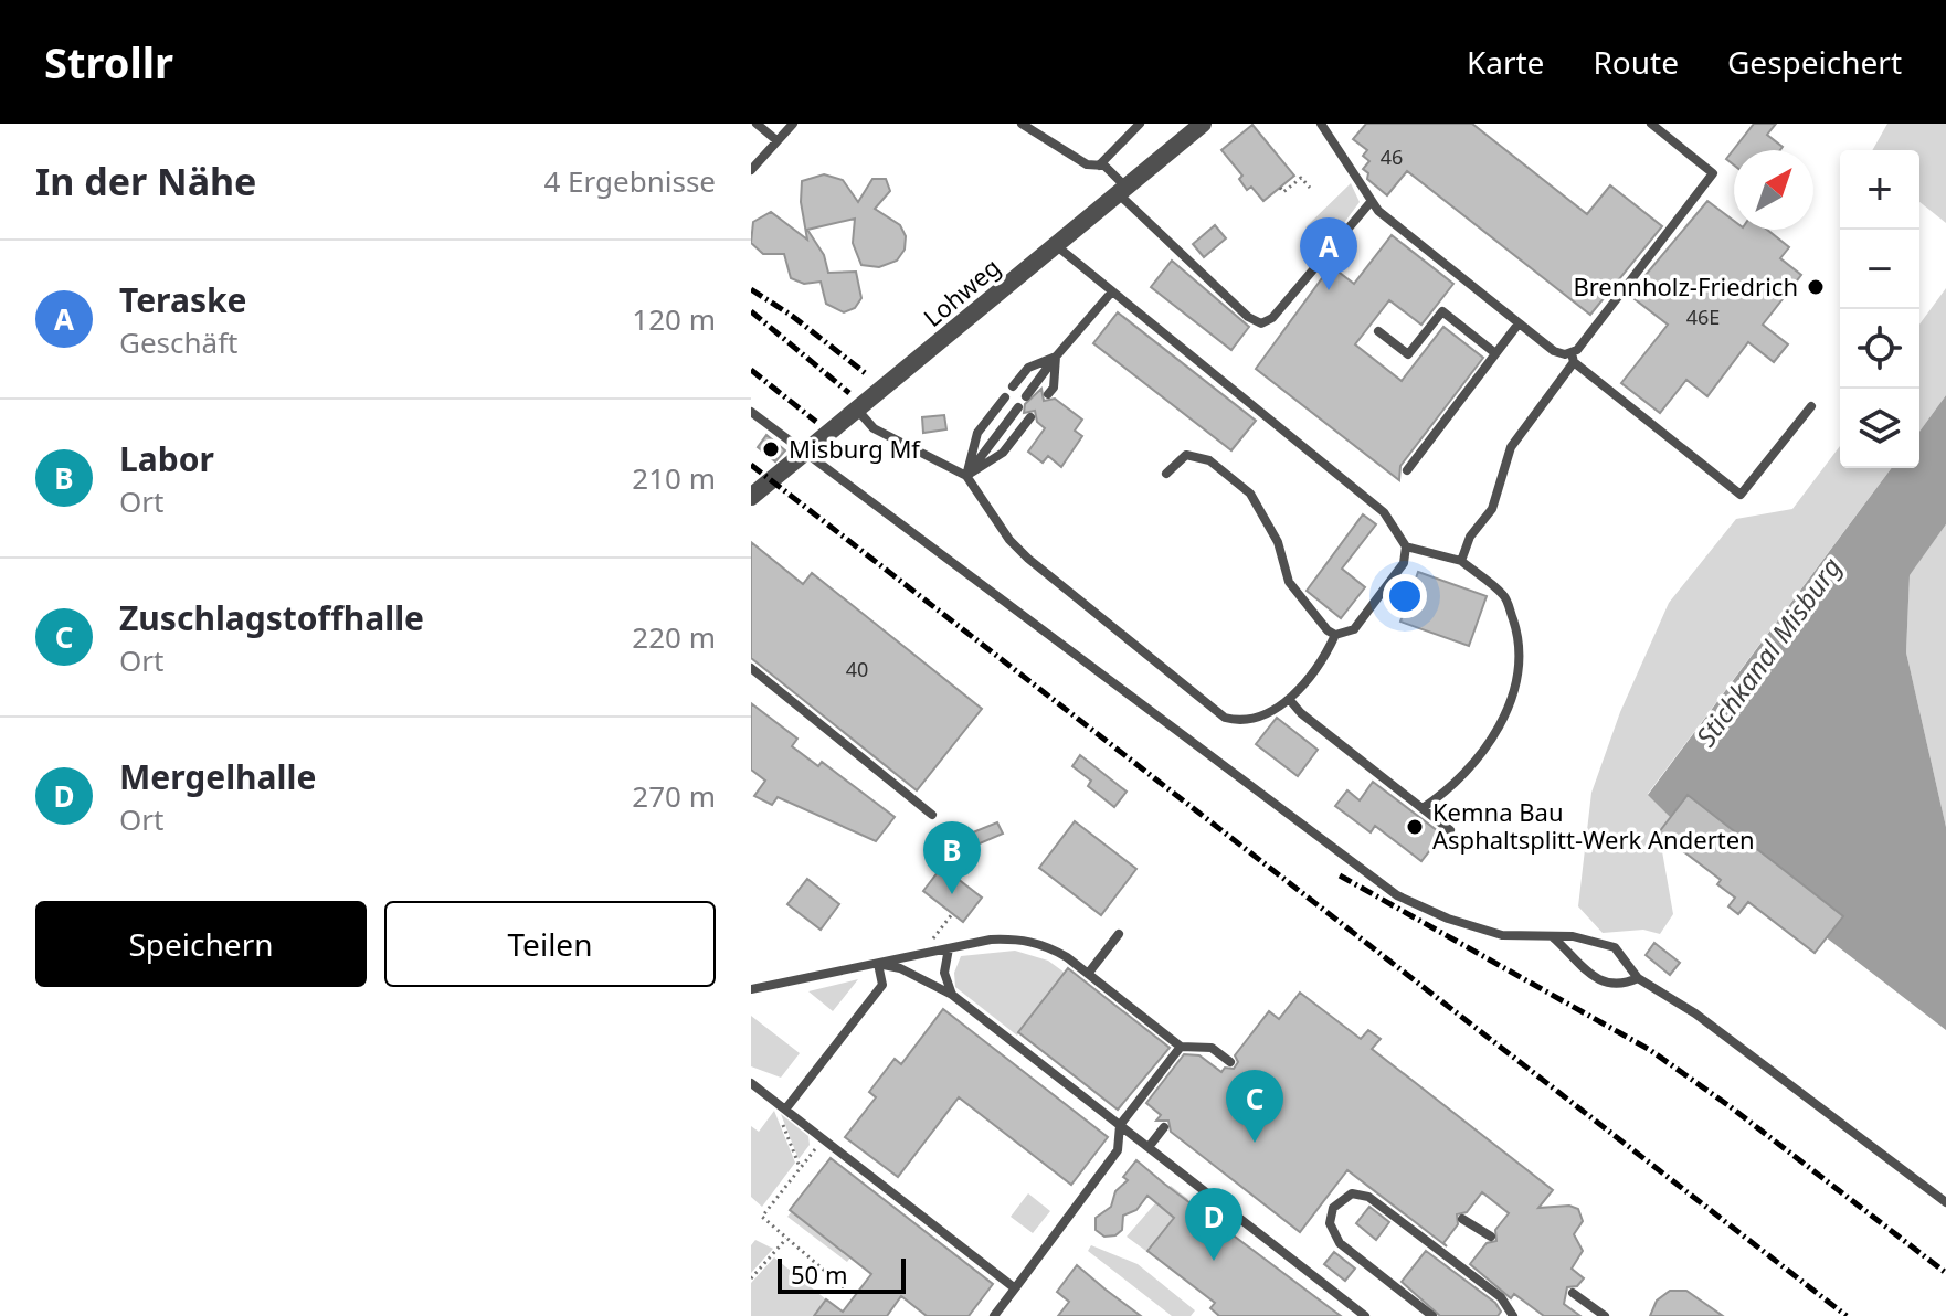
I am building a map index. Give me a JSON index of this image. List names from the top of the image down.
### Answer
{
  "streets": {
    "street": ["Lohweg"]
  },
  "water": ["Stichkanal Misburg"],
  "places": ["Brennholz-Friedrich", "Misburg Mf", "Kemna Bau Asphaltsplitt-Werk Anderten"],
  "house_numbers": ["46", "46E", "40"],
  "scale_bar": "50 m",
  "north": "top right",
  "page": {
    "header": "Strollr",
    "nav": ["Karte", "Route", "Gespeichert"],
    "heading": ["In der Nähe", "4 Ergebnisse"],
    "map_buttons": ["+", "−"],
    "pins": [
      "A",
      "B",
      "C",
      "D"
    ],
    "list": [
      {
        "mark": "A",
        "name": "Teraske",
        "note": "Geschäft",
        "value": "120 m"
      },
      {
        "mark": "B",
        "name": "Labor",
        "note": "Ort",
        "value": "210 m"
      },
      {
        "mark": "C",
        "name": "Zuschlagstoffhalle",
        "note": "Ort",
        "value": "220 m"
      },
      {
        "mark": "D",
        "name": "Mergelhalle",
        "note": "Ort",
        "value": "270 m"
      }
    ],
    "buttons": ["Speichern", "Teilen"],
    "scale": "50 m"
  }
}
